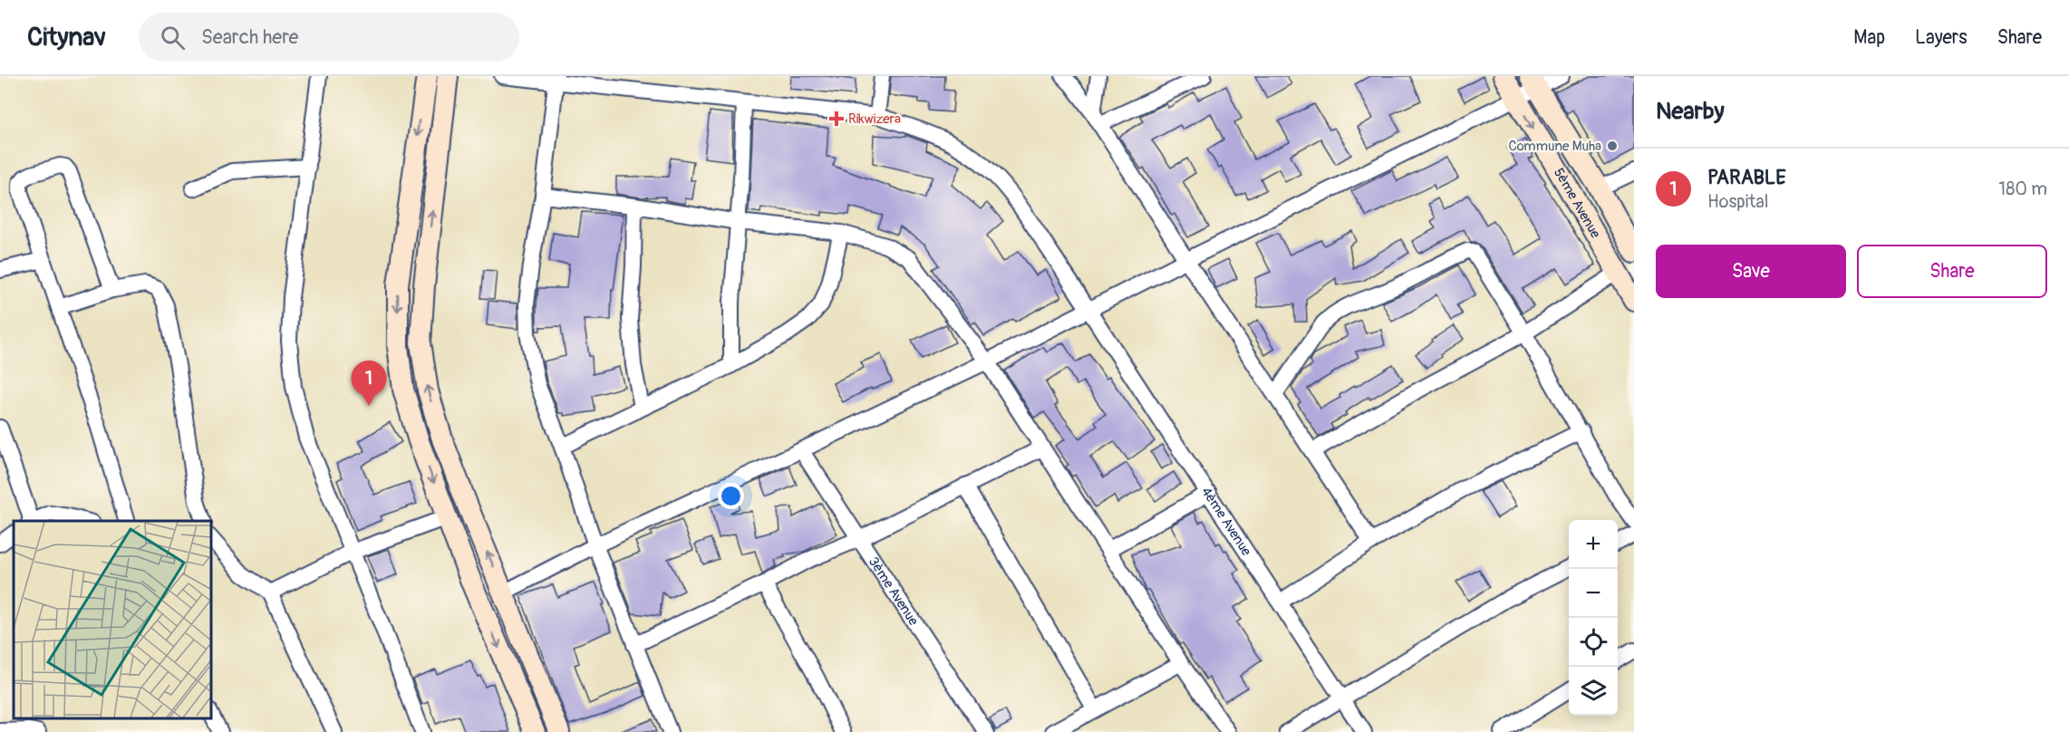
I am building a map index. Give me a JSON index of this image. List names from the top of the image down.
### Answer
{
  "streets": {
    "street": ["5ème Avenue", "4ème Avenue", "3ème Avenue"]
  },
  "places": {
    "health": ["Rikwizera"],
    "other": ["Commune Muha"]
  },
  "page": {
    "header": "Citynav",
    "search": "Search here",
    "nav": ["Map", "Layers", "Share"],
    "heading": "Nearby",
    "list": [
      {
        "mark": "1",
        "name": "PARABLE",
        "note": "Hospital",
        "value": "180 m"
      }
    ],
    "buttons": ["Save", "Share"],
    "pins": "1",
    "map_buttons": ["+", "−"]
  }
}
